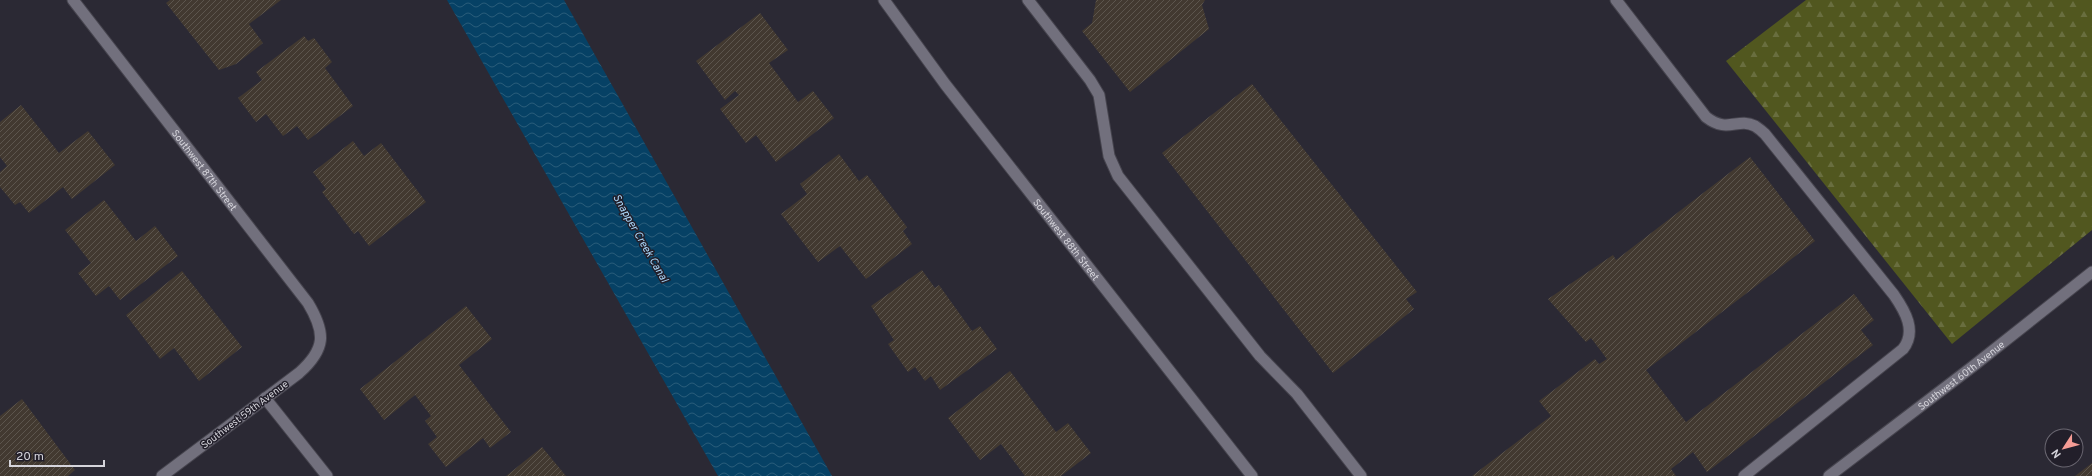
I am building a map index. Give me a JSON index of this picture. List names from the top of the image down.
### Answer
{
  "streets": {
    "street": [
      "Southwest 87th Street",
      "Southwest 88th Street",
      "Southwest 60th Avenue",
      "Southwest 59th Avenue"
    ]
  },
  "crossings": [
    ["Southwest 87th Street", "Southwest 59th Avenue"]
  ],
  "water": ["Snapper Creek Canal"],
  "scale_bar": "20 m",
  "north": "bottom left"
}
